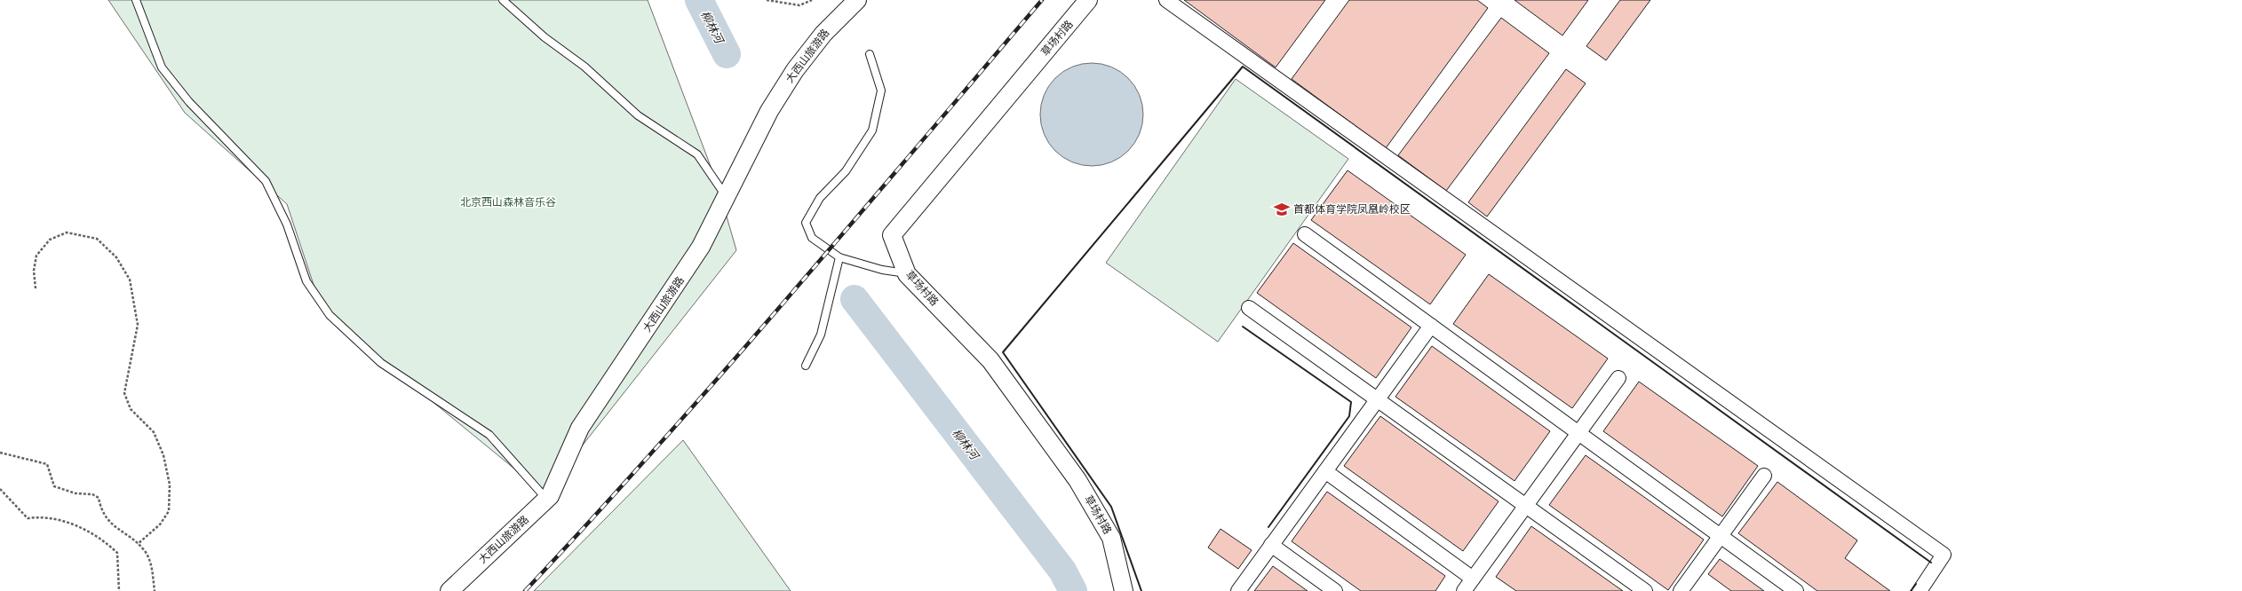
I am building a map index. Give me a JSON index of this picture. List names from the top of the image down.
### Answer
{
  "streets": {
    "street": ["草场村路", "大西山旅游路"]
  },
  "water": ["柳林河"],
  "parks": ["北京西山森林音乐谷"],
  "places": {
    "school or university": ["首都体育学院凤凰岭校区"]
  }
}
